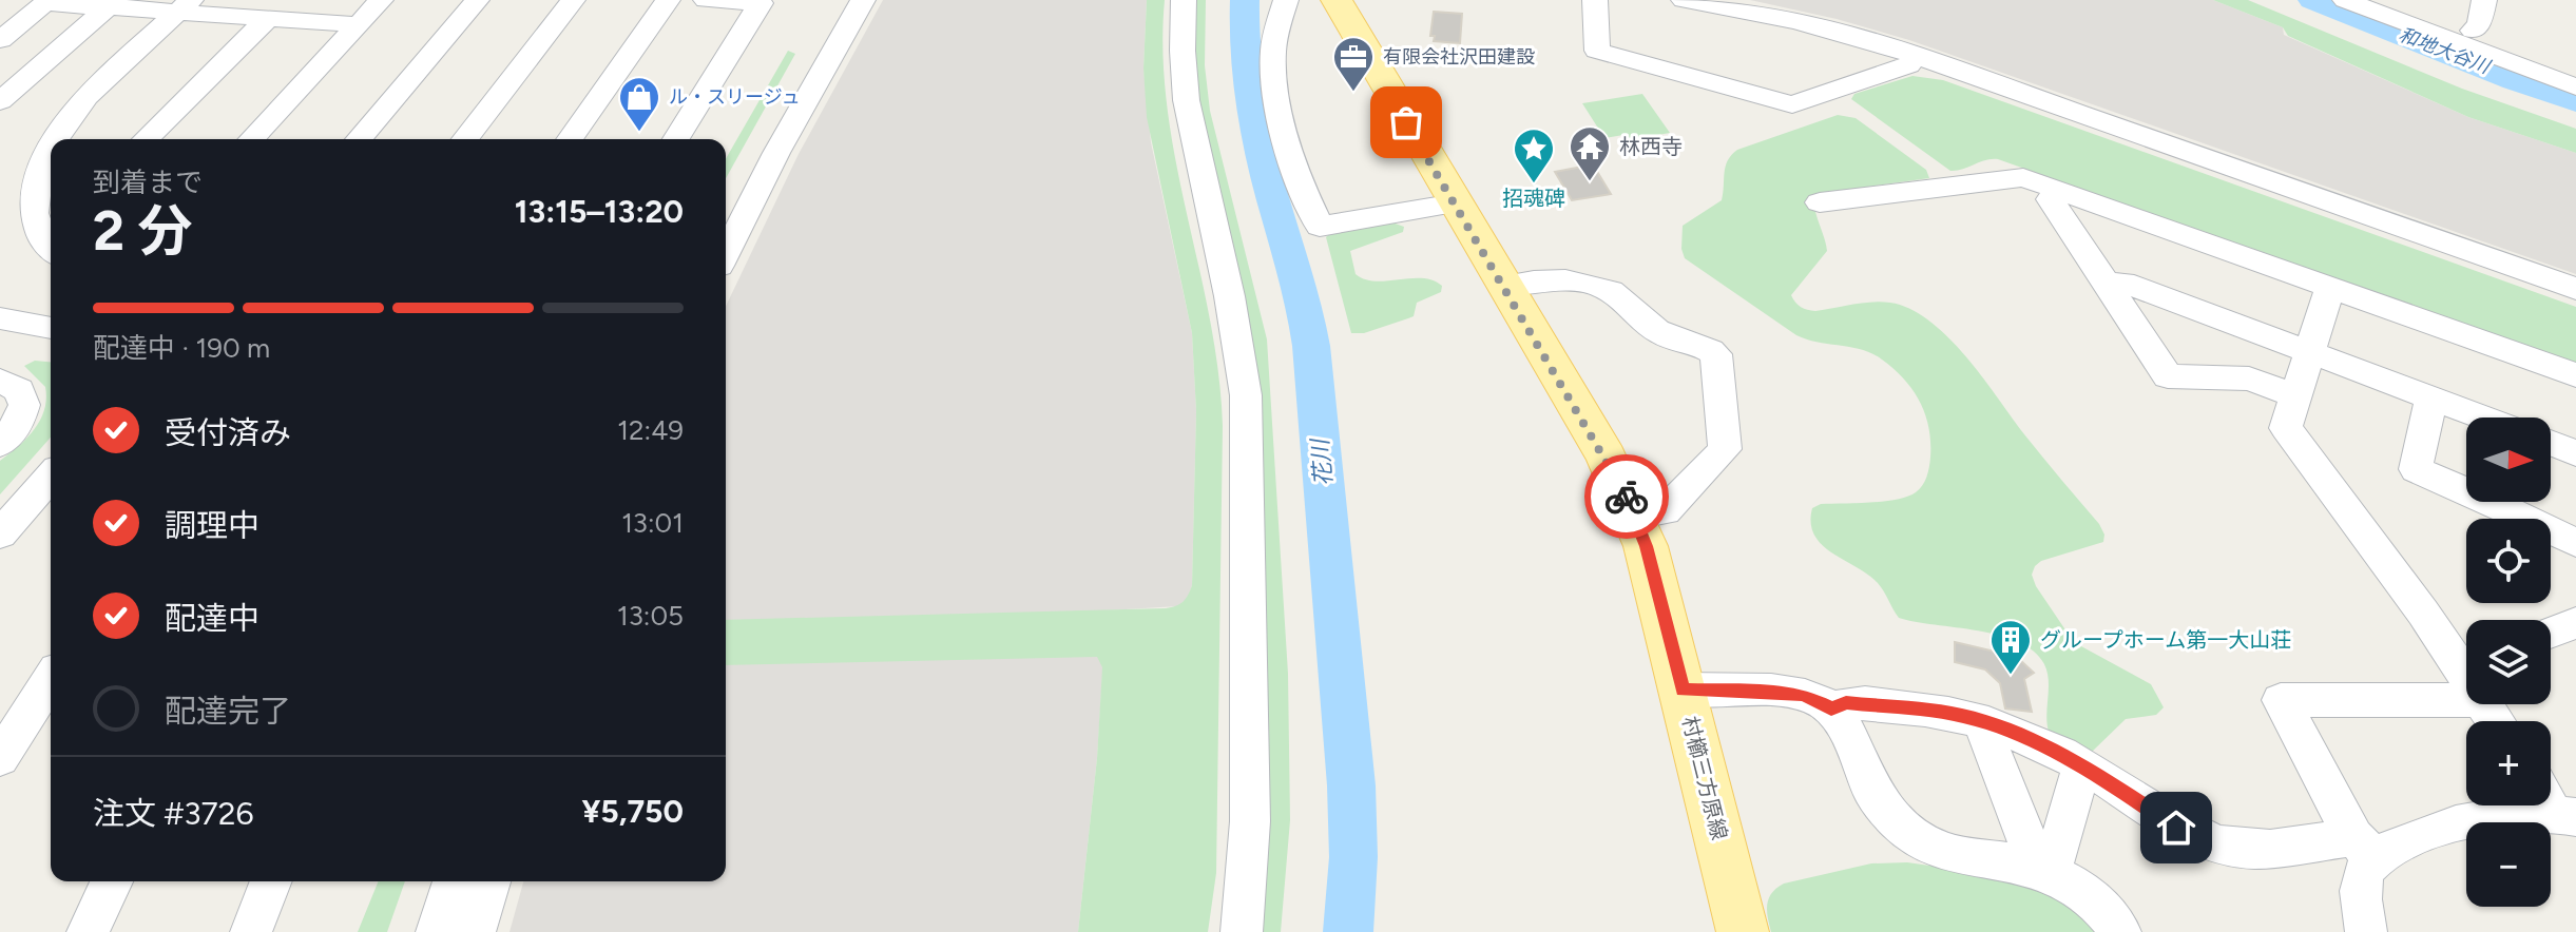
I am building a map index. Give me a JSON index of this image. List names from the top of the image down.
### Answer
{
  "streets": {
    "main road": ["村櫛三方原線"]
  },
  "water": ["和地大谷川", "花川"],
  "places": {
    "office": ["有限会社沢田建設"],
    "shop": ["ル・スリージュ"],
    "temple": ["林西寺"],
    "place": ["招魂碑"],
    "building": ["グループホーム第一大山荘"]
  },
  "north": "right",
  "page": {
    "heading": ["2 分", "到着まで", "13:15–13:20"],
    "panel": ["注文 #3726", "¥5,750"],
    "bar": "配達中 · 190 m",
    "list": [
      ["受付済み", "12:49"],
      ["調理中", "13:01"],
      ["配達中", "13:05"],
      "配達完了"
    ],
    "map_buttons": ["+", "−"]
  }
}
